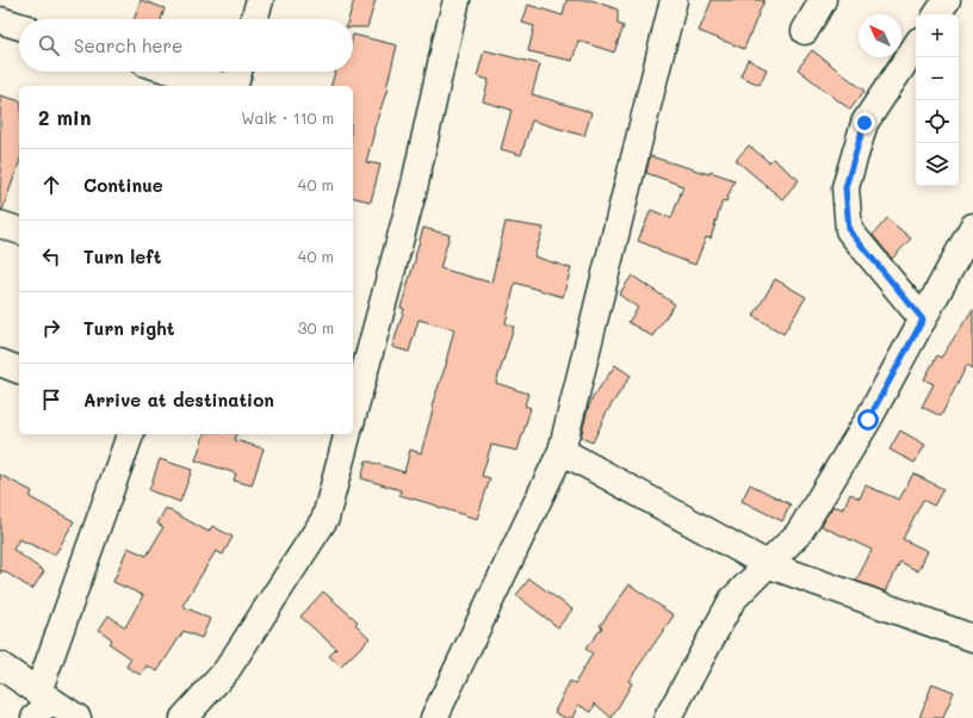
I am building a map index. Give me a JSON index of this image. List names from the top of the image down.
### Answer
{
  "north": "top left",
  "page": {
    "map_buttons": ["+", "−"],
    "search": "Search here",
    "heading": ["2 min", "Walk · 110 m"],
    "list": [
      ["Continue", "40 m"],
      ["Turn left", "40 m"],
      ["Turn right", "30 m"],
      "Arrive at destination"
    ]
  }
}
